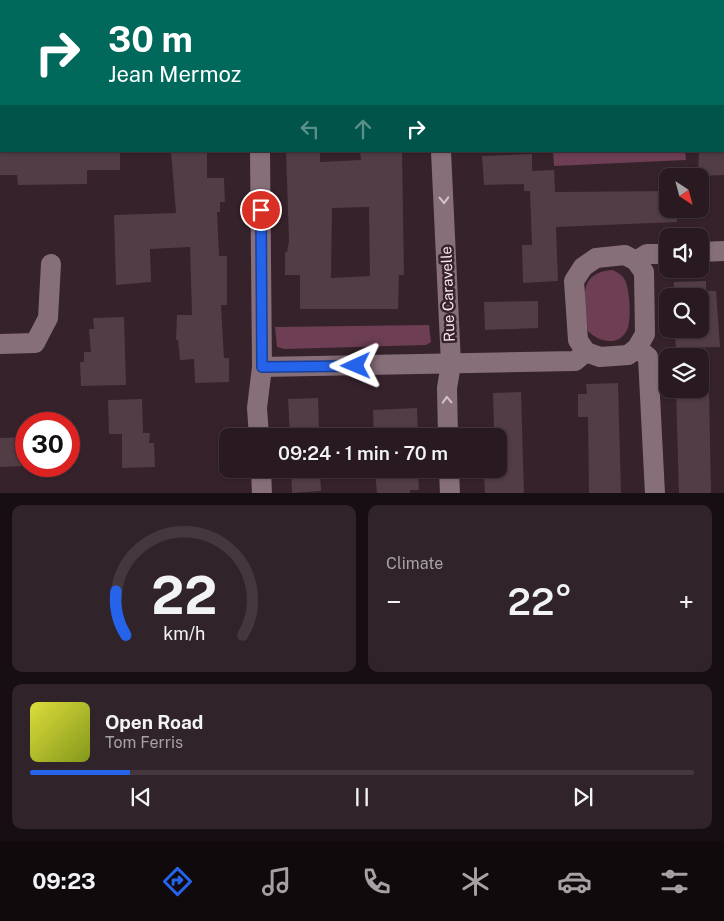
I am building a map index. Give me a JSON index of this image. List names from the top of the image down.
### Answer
{
  "streets": {
    "street": ["Rue Caravelle"]
  },
  "north": "bottom right",
  "page": {
    "turn": ["30 m", "Jean Mermoz"],
    "limit": "30",
    "trip": "09:24 · 1 min · 70 m",
    "tile": "Climate",
    "heat": ["−", "22°", "+"],
    "song": ["Open Road", "Tom Ferris"],
    "tabs": "09:23",
    "gauge": ["22", "km/h"]
  }
}
